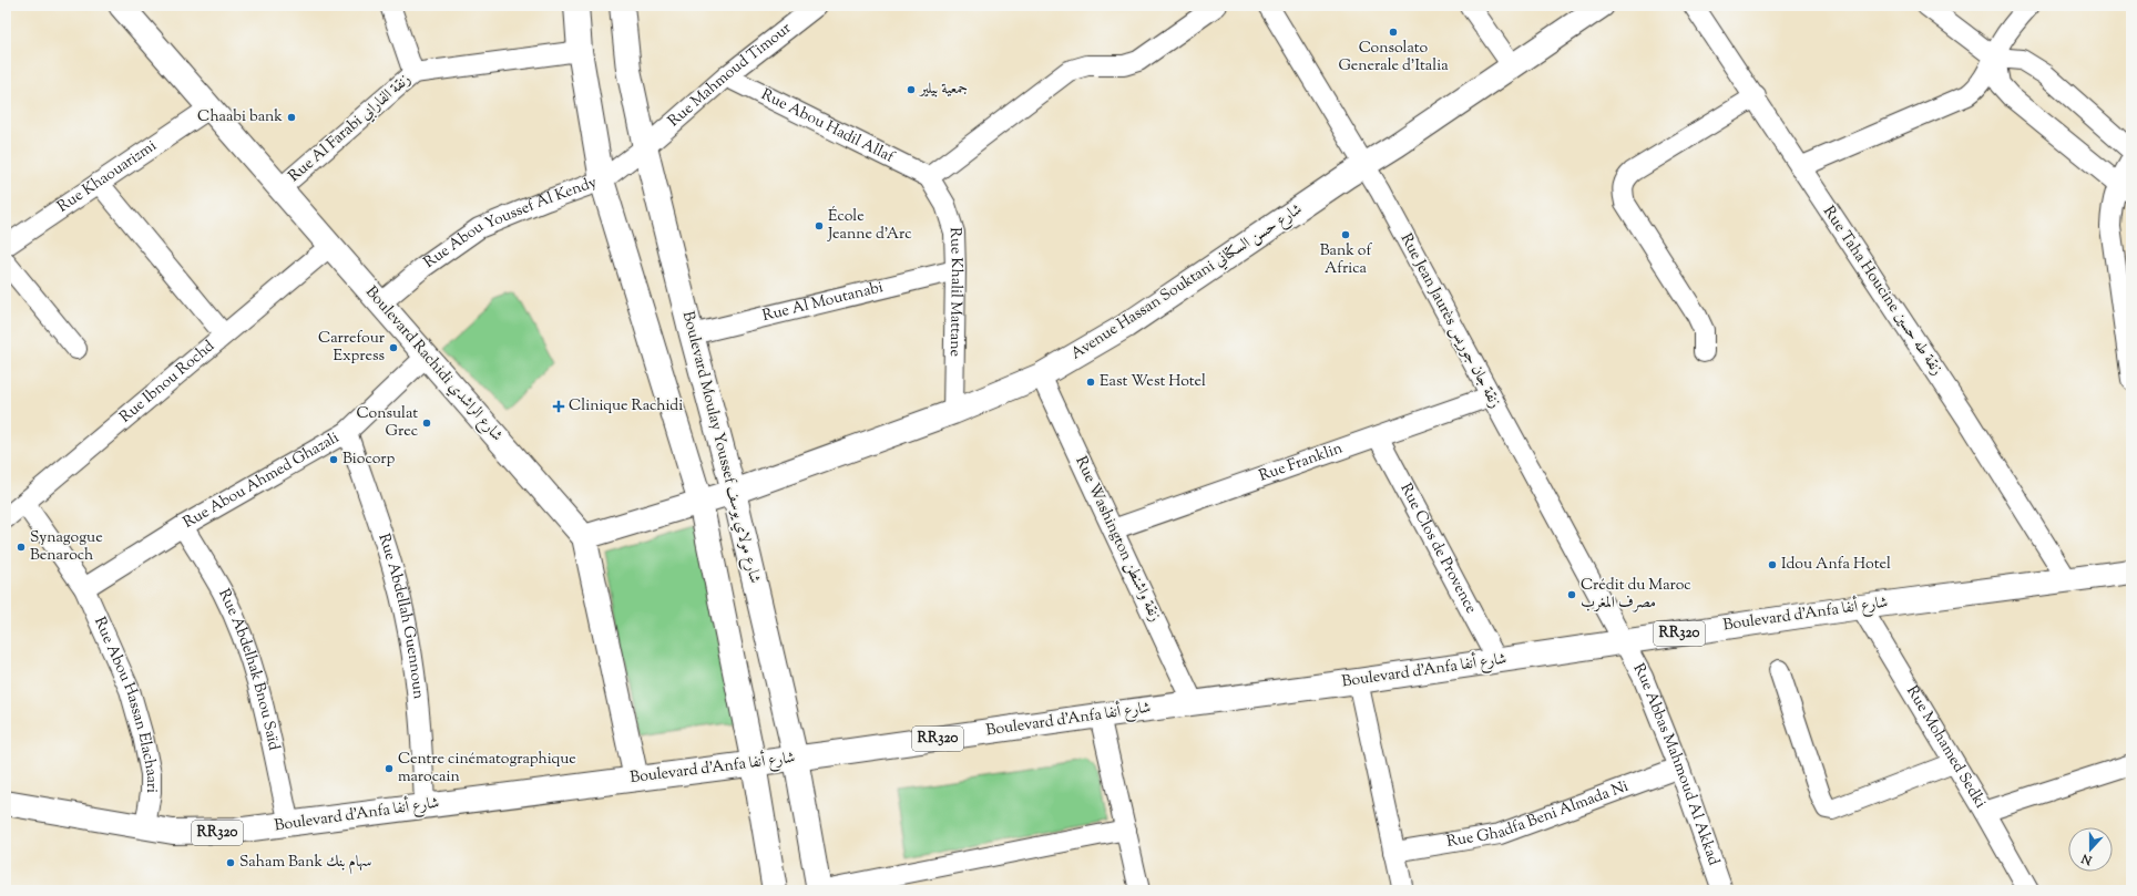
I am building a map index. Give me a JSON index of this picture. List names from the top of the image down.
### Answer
{
  "streets": {
    "main road": [
      "Avenue Hassan Souktani شارع حسن السكتاني",
      "Boulevard Rachidi شارع الراشدي",
      "Boulevard Moulay Youssef شارع مولاي يوسف",
      "Boulevard d'Anfa شارع أنفا",
      "RR320"
    ],
    "street": [
      "Rue Mahmoud Timour",
      "Rue Abou Hadil Allaf",
      "Rue Al Farabi زنقة الفارابي",
      "Rue Khaouarizmi",
      "Rue Abou Youssef Al Kendy",
      "Rue Taha Houcine زنقة طه حسين",
      "Rue Khalil Mattane",
      "Rue Al Moutanabi",
      "Rue Jean Jaurès زنقة جان جوريس",
      "Rue Ibnou Rochd",
      "Rue Franklin",
      "Rue Abou Ahmed Ghazali",
      "Rue Washington زنقة واشنطن",
      "Rue Clos de Provence",
      "Rue Abdellah Guennoun",
      "Rue Abdelhak Bnou Saïd",
      "Rue Abou Hassan Elachaari",
      "Rue Mohamed Sedki",
      "Rue Abbas Mahmoud Al Akkad",
      "Rue Ghadfa Beni Almada Ni"
    ]
  },
  "crossings": [
    ["Rue Mahmoud Timour", "Rue Abou Hadil Allaf"],
    ["Rue Mahmoud Timour", "Rue Abou Youssef Al Kendy"],
    ["Rue Mahmoud Timour", "Boulevard Moulay Youssef شارع مولاي يوسف"],
    ["Rue Abou Hadil Allaf", "Rue Khalil Mattane"],
    ["Rue Al Farabi زنقة الفارابي", "Boulevard Rachidi شارع الراشدي"],
    ["Rue Khaouarizmi", "Boulevard Rachidi شارع الراشدي"],
    ["Rue Abou Youssef Al Kendy", "Boulevard Rachidi شارع الراشدي"],
    ["Rue Abou Youssef Al Kendy", "Boulevard Moulay Youssef شارع مولاي يوسف"],
    ["Avenue Hassan Souktani شارع حسن السكتاني", "Rue Khalil Mattane"],
    ["Avenue Hassan Souktani شارع حسن السكتاني", "Rue Jean Jaurès زنقة جان جوريس"],
    ["Avenue Hassan Souktani شارع حسن السكتاني", "Boulevard Rachidi شارع الراشدي"],
    ["Avenue Hassan Souktani شارع حسن السكتاني", "Boulevard Moulay Youssef شارع مولاي يوسف"],
    ["Avenue Hassan Souktani شارع حسن السكتاني", "Rue Washington زنقة واشنطن"],
    ["Rue Taha Houcine زنقة طه حسين", "Boulevard d'Anfa شارع أنفا"],
    ["Rue Khalil Mattane", "Rue Al Moutanabi"],
    ["Rue Al Moutanabi", "Boulevard Moulay Youssef شارع مولاي يوسف"],
    ["Rue Jean Jaurès زنقة جان جوريس", "Rue Franklin"],
    ["Rue Jean Jaurès زنقة جان جوريس", "Boulevard d'Anfa شارع أنفا"],
    ["Rue Jean Jaurès زنقة جان جوريس", "Rue Abbas Mahmoud Al Akkad"],
    ["Boulevard Rachidi شارع الراشدي", "Rue Ibnou Rochd"],
    ["Boulevard Rachidi شارع الراشدي", "Rue Abou Ahmed Ghazali"],
    ["Boulevard Rachidi شارع الراشدي", "Boulevard d'Anfa شارع أنفا"],
    ["Rue Ibnou Rochd", "Rue Abou Hassan Elachaari"],
    ["Boulevard Moulay Youssef شارع مولاي يوسف", "Boulevard d'Anfa شارع أنفا"],
    ["Rue Franklin", "Rue Washington زنقة واشنطن"],
    ["Rue Franklin", "Rue Clos de Provence"],
    ["Rue Abou Ahmed Ghazali", "Rue Abdellah Guennoun"],
    ["Rue Abou Ahmed Ghazali", "Rue Abdelhak Bnou Saïd"],
    ["Rue Abou Ahmed Ghazali", "Rue Abou Hassan Elachaari"],
    ["Rue Washington زنقة واشنطن", "Boulevard d'Anfa شارع أنفا"],
    ["Rue Clos de Provence", "Boulevard d'Anfa شارع أنفا"],
    ["Boulevard d'Anfa شارع أنفا", "Rue Abdellah Guennoun"],
    ["Boulevard d'Anfa شارع أنفا", "Rue Abdelhak Bnou Saïd"],
    ["Boulevard d'Anfa شارع أنفا", "Rue Abou Hassan Elachaari"],
    ["Boulevard d'Anfa شارع أنفا", "Rue Mohamed Sedki"],
    ["Boulevard d'Anfa شارع أنفا", "Rue Abbas Mahmoud Al Akkad"],
    ["Rue Abbas Mahmoud Al Akkad", "Rue Ghadfa Beni Almada Ni"]
  ],
  "places": {
    "other": [
      "Consolato Generale d'Italia",
      "جمعية بيلير",
      "Chaabi bank",
      "École Jeanne d'Arc",
      "Bank of Africa",
      "Carrefour Express",
      "East West Hotel",
      "Consulat Grec",
      "Biocorp",
      "Synagogue Benaroch",
      "Idou Anfa Hotel",
      "Crédit du Maroc مصرف المغرب",
      "Centre cinématographique marocain",
      "Saham Bank سهام بنك"
    ],
    "health": ["Clinique Rachidi"]
  },
  "north": "bottom"
}
